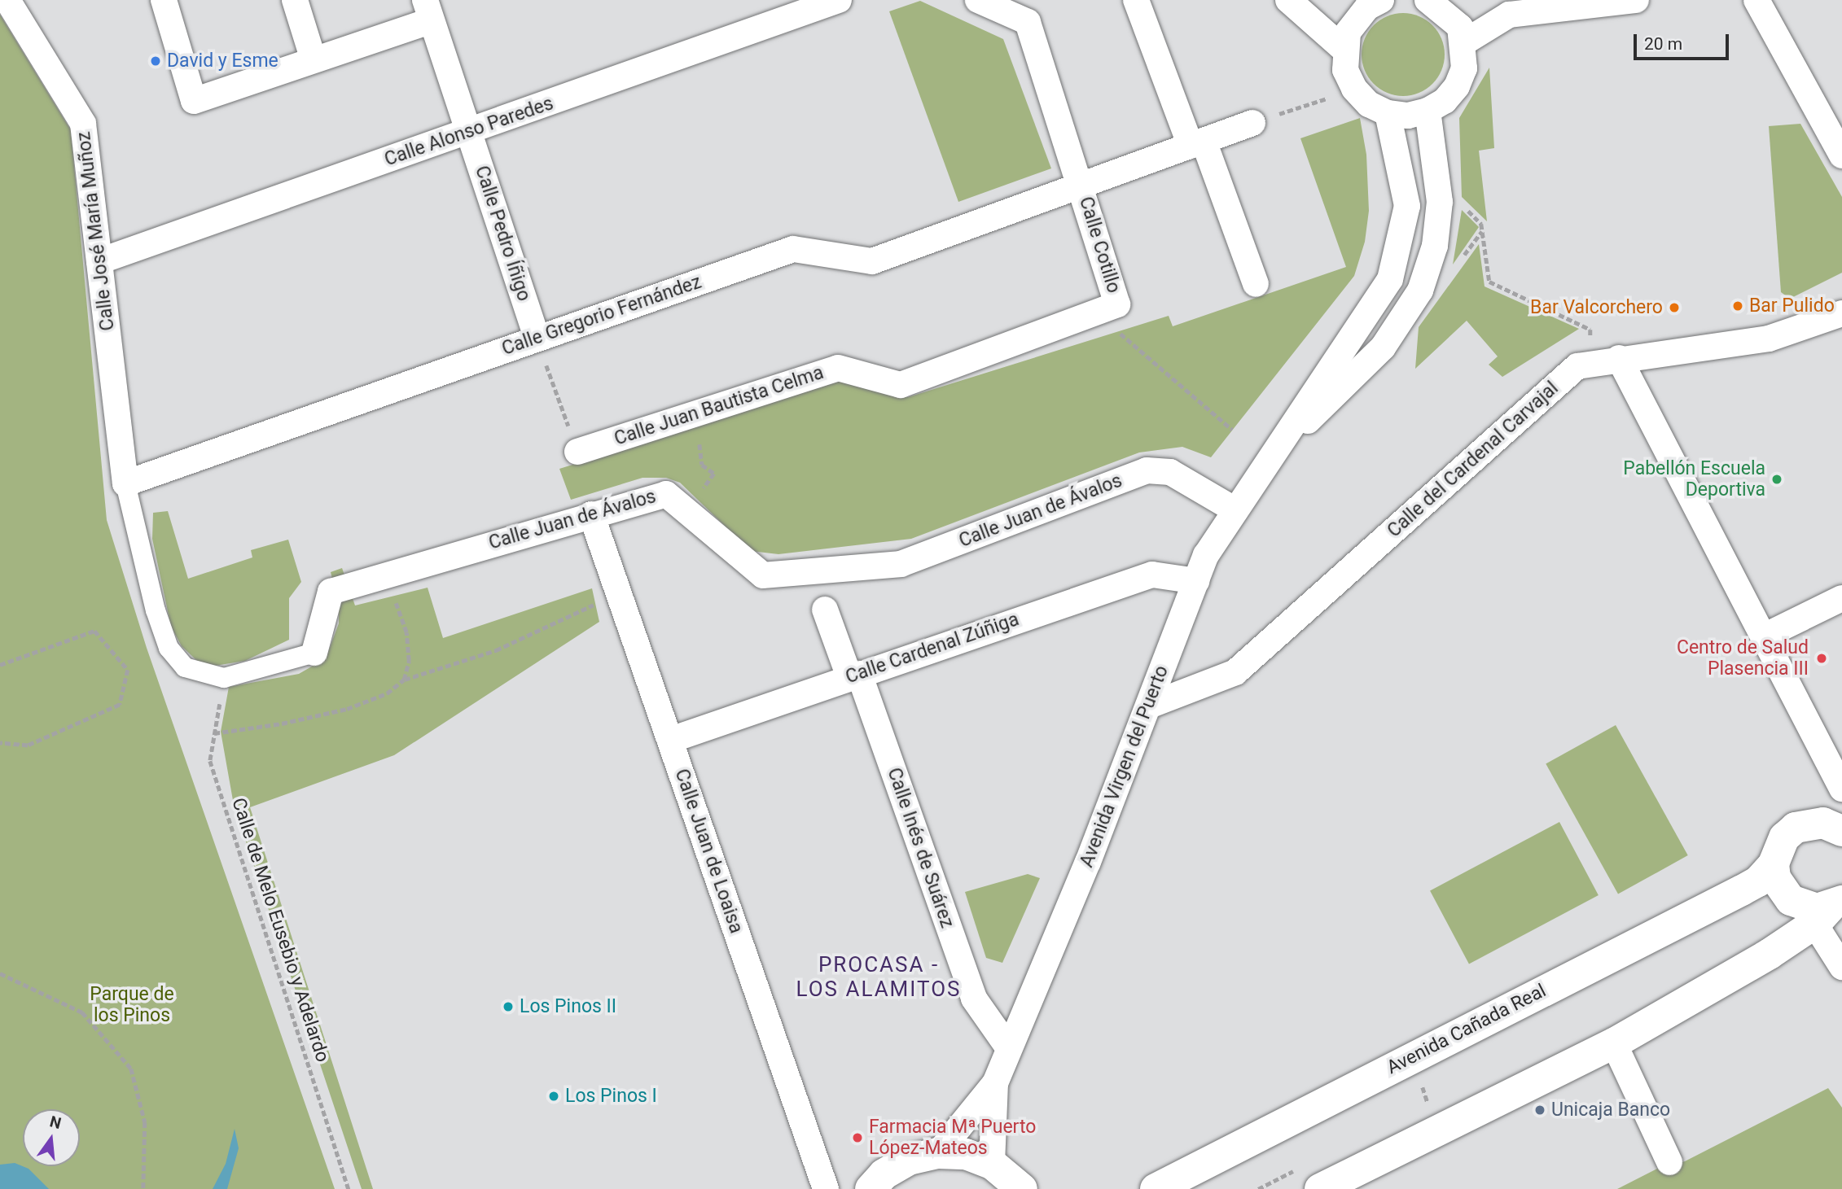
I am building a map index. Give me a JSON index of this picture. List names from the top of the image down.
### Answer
{
  "streets": {
    "main road": ["Avenida Cañada Real"],
    "street": [
      "Calle Alonso Paredes",
      "Calle José María Muñoz",
      "Calle Pedro Íñigo",
      "Calle Cotillo",
      "Calle Gregorio Fernández",
      "Calle Juan Bautista Celma",
      "Calle del Cardenal Carvajal",
      "Calle Juan de Ávalos",
      "Calle Cardenal Zúñiga",
      "Avenida Virgen del Puerto",
      "Calle Inés de Suárez",
      "Calle Juan de Loaisa"
    ],
    "path": ["Calle de Melo Eusebio y Adelardo"]
  },
  "crossings": [
    ["Calle Alonso Paredes", "Calle José María Muñoz"],
    ["Calle Alonso Paredes", "Calle Pedro Íñigo"],
    ["Calle José María Muñoz", "Calle Gregorio Fernández"],
    ["Calle Pedro Íñigo", "Calle Gregorio Fernández"],
    ["Calle Cotillo", "Calle Gregorio Fernández"],
    ["Calle Cotillo", "Calle Juan Bautista Celma"],
    ["Calle del Cardenal Carvajal", "Avenida Virgen del Puerto"],
    ["Calle Juan de Ávalos", "Avenida Virgen del Puerto"],
    ["Calle Juan de Ávalos", "Calle Juan de Loaisa"],
    ["Calle Cardenal Zúñiga", "Avenida Virgen del Puerto"],
    ["Calle Cardenal Zúñiga", "Calle Inés de Suárez"],
    ["Calle Cardenal Zúñiga", "Calle Juan de Loaisa"],
    ["Avenida Virgen del Puerto", "Calle Inés de Suárez"]
  ],
  "districts": ["PROCASA - LOS ALAMITOS"],
  "parks": ["Parque de los Pinos"],
  "places": [
    "David y Esme",
    "Bar Pulido",
    "Bar Valcorchero",
    "Pabellón Escuela Deportiva",
    "Centro de Salud Plasencia III",
    "Los Pinos II",
    "Los Pinos I",
    "Unicaja Banco",
    "Farmacia Mª Puerto López-Mateos"
  ],
  "scale_bar": "20 m",
  "north": "top"
}
